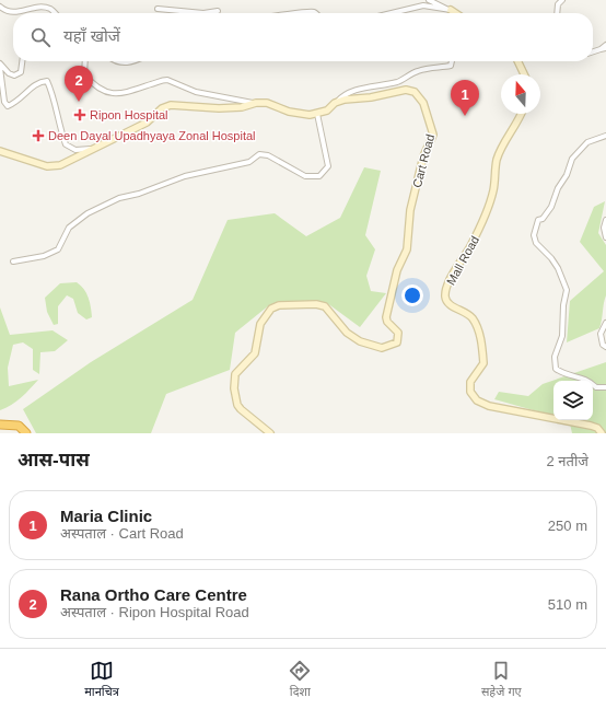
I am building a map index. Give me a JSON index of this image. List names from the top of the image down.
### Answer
{
  "streets": {
    "main road": ["Cart Road", "Mall Road"]
  },
  "places": {
    "health": ["Ripon Hospital", "Deen Dayal Upadhyaya Zonal Hospital"]
  },
  "north": "top",
  "page": {
    "search": "यहाँ खोजें",
    "pins": ["2", "1"],
    "heading": ["आस-पास", "2 नतीजे"],
    "list": [
      {
        "mark": "1",
        "name": "Maria Clinic",
        "note": "अस्पताल · Cart Road",
        "value": "250 m"
      },
      {
        "mark": "2",
        "name": "Rana Ortho Care Centre",
        "note": "अस्पताल · Ripon Hospital Road",
        "value": "510 m"
      }
    ],
    "nav": ["मानचित्र", "दिशा", "सहेजे गए"]
  }
}
